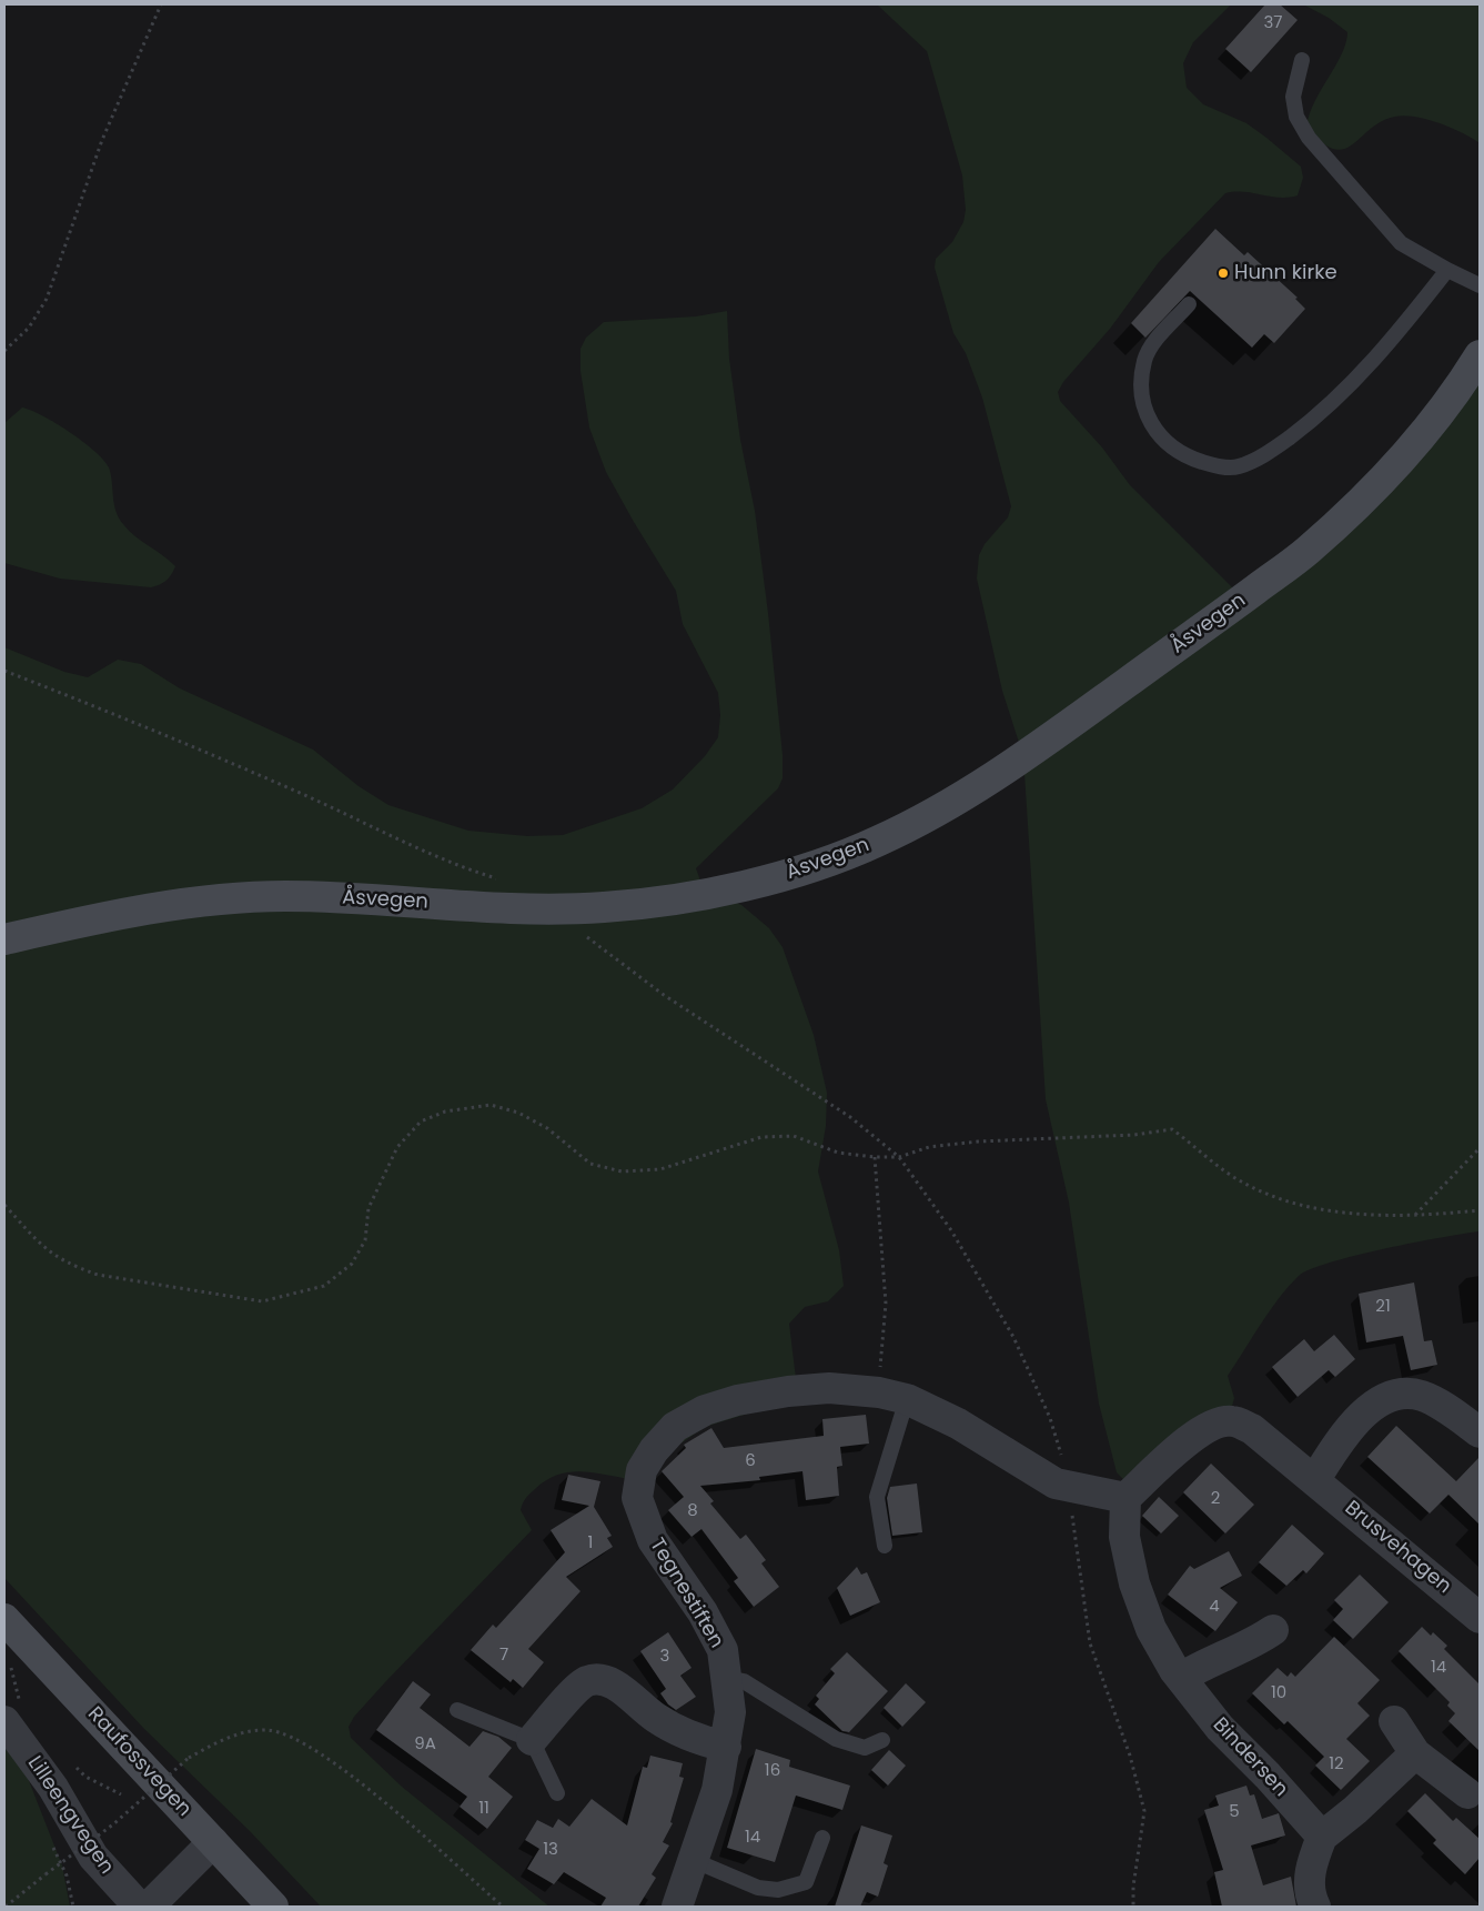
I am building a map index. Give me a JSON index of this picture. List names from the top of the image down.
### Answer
{
  "streets": {
    "main road": ["Åsvegen", "Raufossvegen"],
    "street": [
      "Brusvehagen",
      "Tegnestiften",
      "Bindersen",
      "Lilleengvegen"
    ]
  },
  "crossings": [
    ["Tegnestiften", "Bindersen"]
  ],
  "places": ["Hunn kirke"],
  "house_numbers": [
    "37",
    "21",
    "6",
    "2",
    "8",
    "1",
    "4",
    "7",
    "3",
    "14",
    "10",
    "9A",
    "12",
    "16",
    "11",
    "5",
    "14",
    "13"
  ]
}
